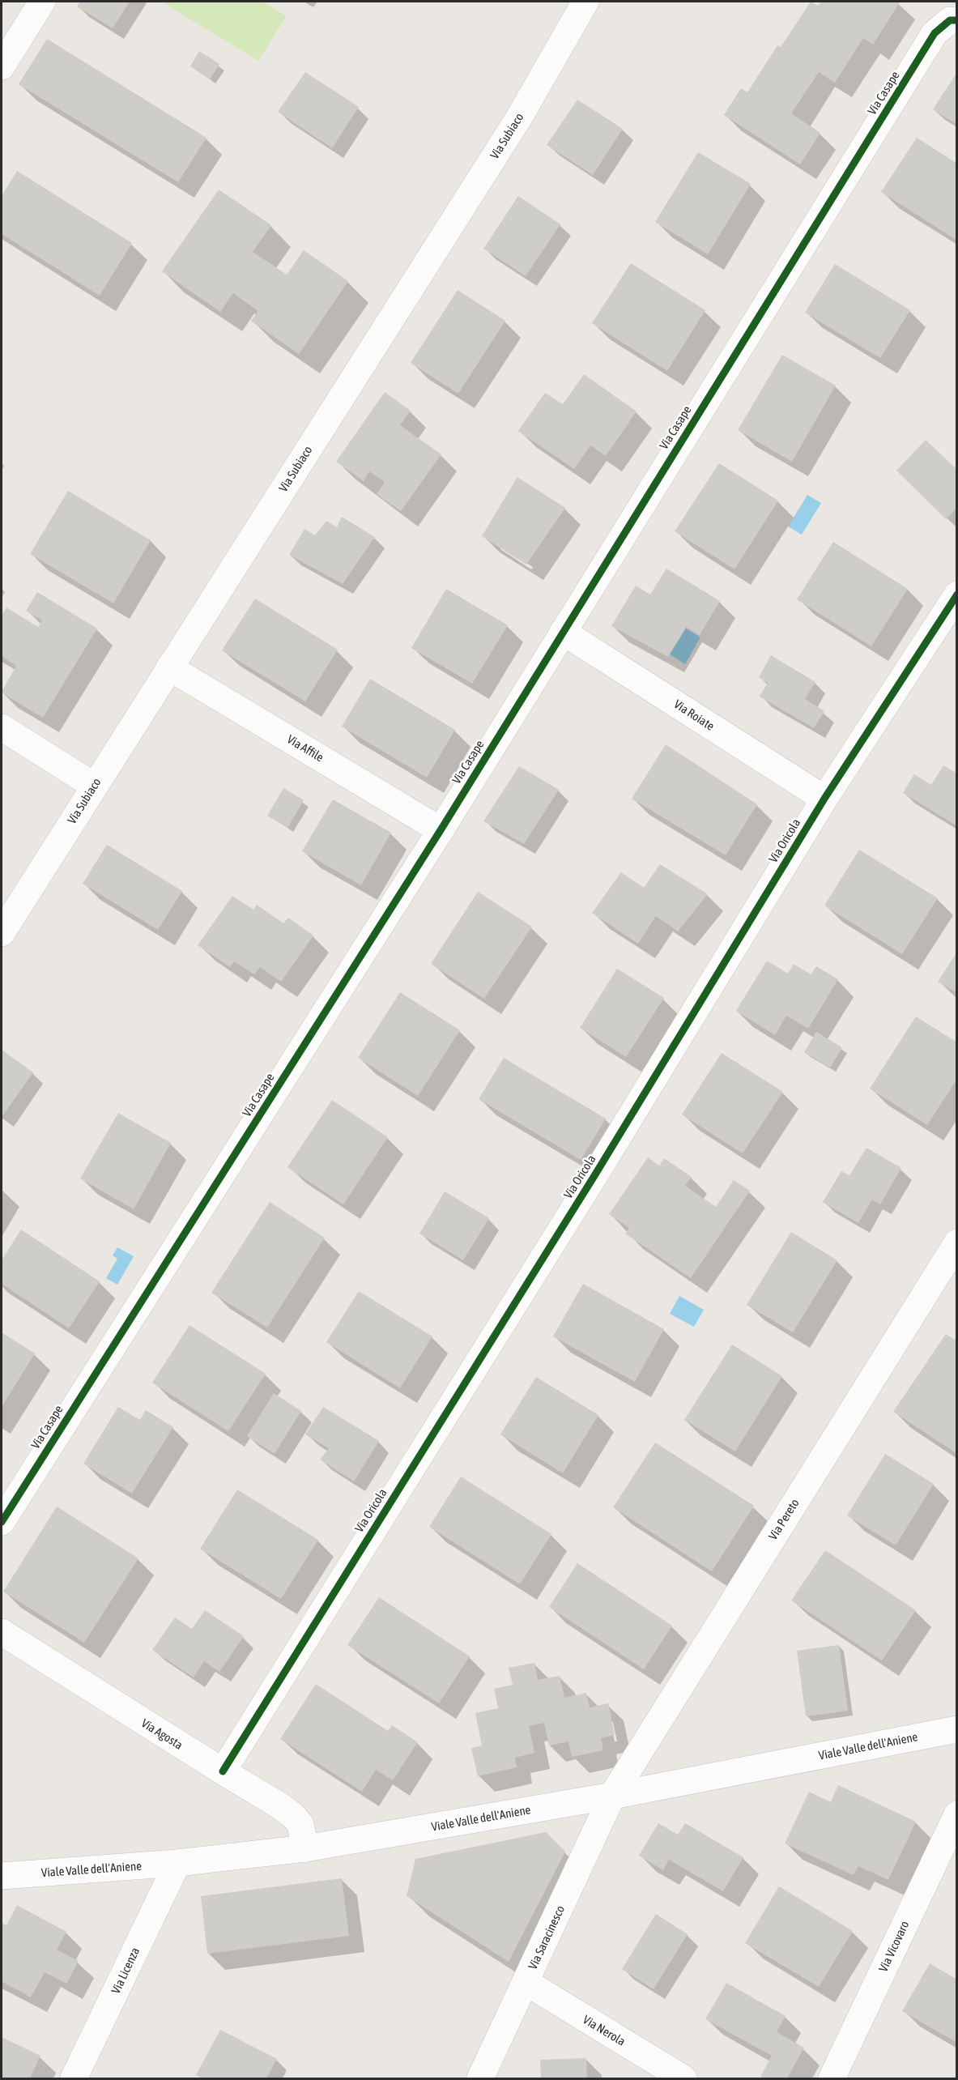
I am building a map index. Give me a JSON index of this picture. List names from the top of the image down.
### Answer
{
  "streets": {
    "street": [
      "Via Casape",
      "Via Subiaco",
      "Via Roiate",
      "Via Affile",
      "Via Oricola",
      "Via Pereto",
      "Via Agosta",
      "Viale Valle dell'Aniene",
      "Via Saracinesco",
      "Via Vicovaro",
      "Via Licenza",
      "Via Nerola"
    ]
  },
  "crossings": [
    ["Via Casape", "Via Roiate"],
    ["Via Casape", "Via Affile"],
    ["Via Subiaco", "Via Affile"],
    ["Via Roiate", "Via Oricola"],
    ["Via Oricola", "Via Agosta"],
    ["Via Pereto", "Viale Valle dell'Aniene"],
    ["Via Pereto", "Via Saracinesco"],
    ["Via Agosta", "Viale Valle dell'Aniene"],
    ["Viale Valle dell'Aniene", "Via Saracinesco"],
    ["Viale Valle dell'Aniene", "Via Licenza"],
    ["Via Saracinesco", "Via Nerola"]
  ]
}
